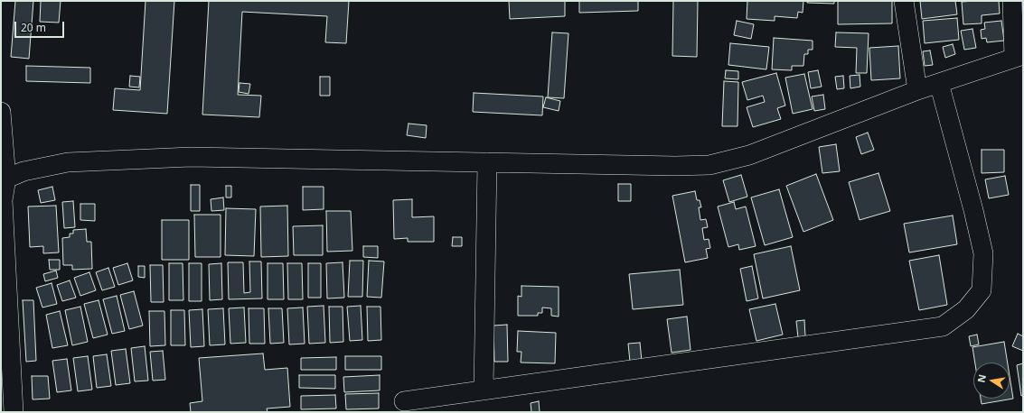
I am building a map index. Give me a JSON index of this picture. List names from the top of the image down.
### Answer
{
  "scale_bar": "20 m",
  "north": "left"
}
